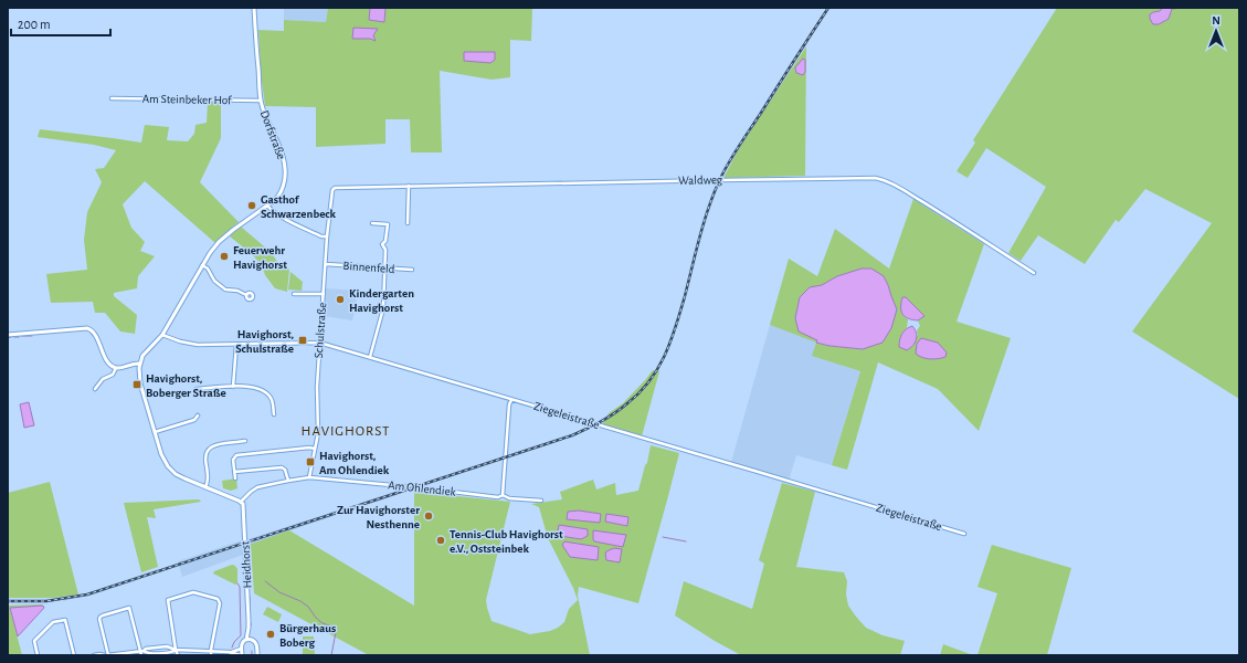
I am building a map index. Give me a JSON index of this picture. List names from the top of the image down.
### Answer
{
  "streets": {
    "street": [
      "Am Steinbeker Hof",
      "Dorfstraße",
      "Waldweg",
      "Binnenfeld",
      "Schulstraße",
      "Ziegeleistraße",
      "Am Ohlendiek",
      "Heidhorst"
    ]
  },
  "crossings": [
    ["Am Steinbeker Hof", "Dorfstraße"],
    ["Dorfstraße", "Ziegeleistraße"],
    ["Waldweg", "Schulstraße"],
    ["Binnenfeld", "Schulstraße"],
    ["Schulstraße", "Ziegeleistraße"],
    ["Schulstraße", "Am Ohlendiek"],
    ["Am Ohlendiek", "Heidhorst"]
  ],
  "districts": ["HAVIGHORST"],
  "places": {
    "other": [
      "Gasthof Schwarzenbeck",
      "Feuerwehr Havighorst",
      "Kindergarten Havighorst",
      "Zur Havighorster Nesthenne",
      "Tennis-Club Havighorst e.V., Oststeinbek",
      "Bürgerhaus Boberg"
    ],
    "transit": ["Havighorst, Schulstraße", "Havighorst, Boberger Straße", "Havighorst, Am Ohlendiek"]
  },
  "scale_bar": "200 m",
  "north": "top"
}
